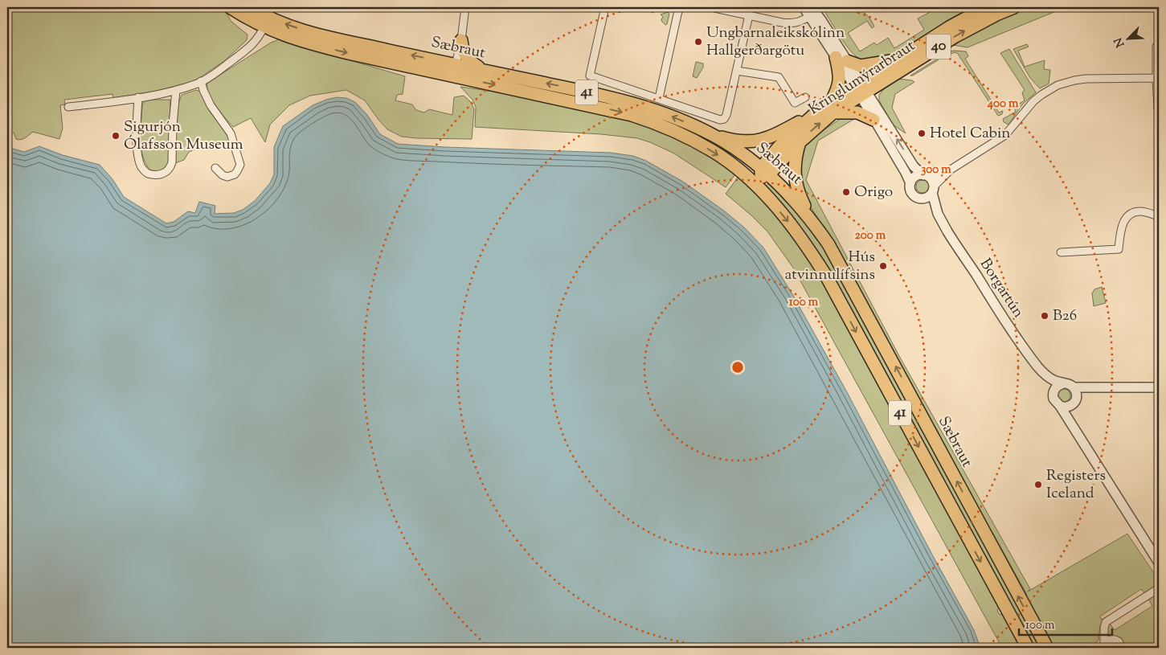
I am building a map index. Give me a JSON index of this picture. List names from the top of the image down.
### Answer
{
  "streets": {
    "main road": [
      "40",
      "Sæbraut",
      "Kringlumýrarbraut",
      "41"
    ],
    "street": ["Borgartún"]
  },
  "crossings": [
    ["Sæbraut", "Kringlumýrarbraut"],
    ["Kringlumýrarbraut", "Borgartún"]
  ],
  "places": [
    "Ungbarnaleikskólinn Hallgerðargötu",
    "Hotel Cabin",
    "Sigurjón Ólafsson Museum",
    "Origo",
    "Hús atvinnulífsins",
    "B26",
    "Registers Iceland"
  ],
  "scale_bar": "100 m",
  "north": "bottom left",
  "rings": [
    "400 m",
    "300 m",
    "200 m",
    "100 m"
  ]
}
